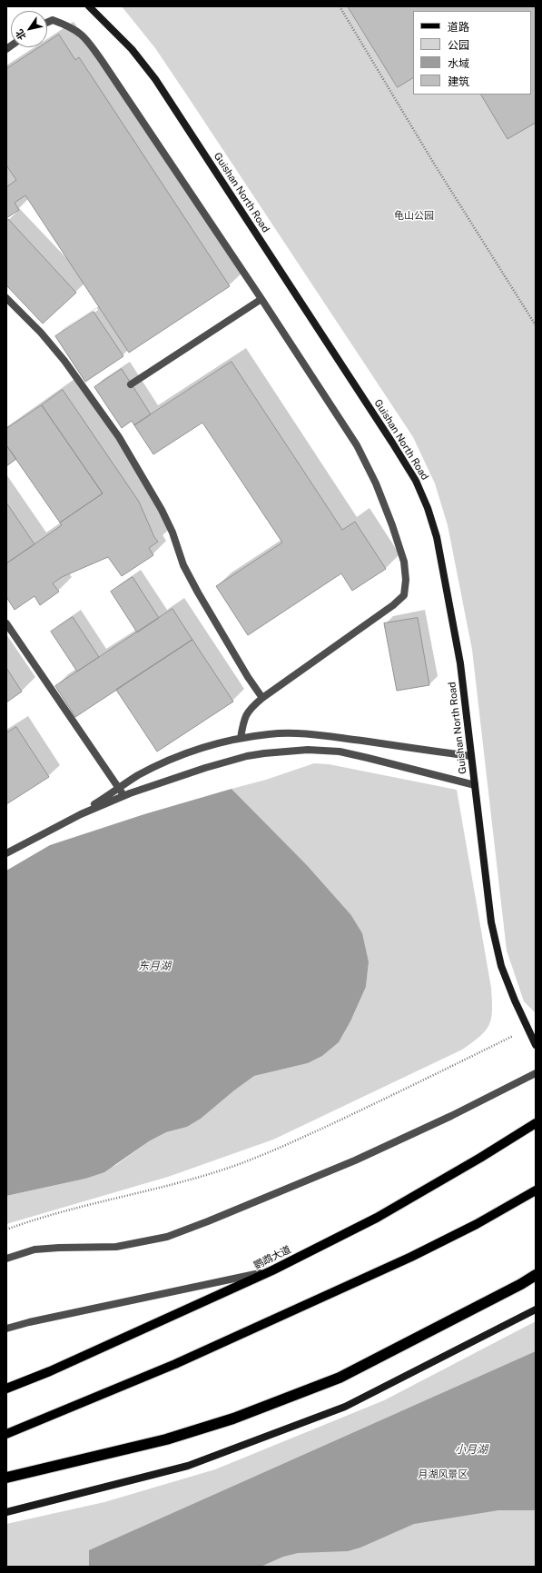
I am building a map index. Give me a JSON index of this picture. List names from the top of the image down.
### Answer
{
  "streets": {
    "main road": ["鹦鹉大道"],
    "street": ["Guishan North Road"]
  },
  "water": ["东月湖", "小月湖"],
  "parks": ["龟山公园", "月湖风景区"],
  "legend": [
    "道路",
    "公园",
    "水域",
    "建筑"
  ],
  "north": "bottom left"
}
